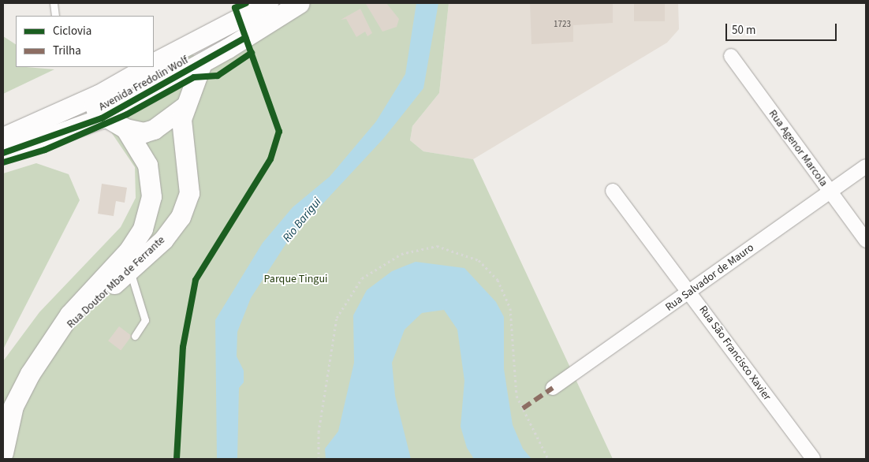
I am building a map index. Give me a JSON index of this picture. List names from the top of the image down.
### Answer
{
  "streets": {
    "street": [
      "Avenida Fredolin Wolf",
      "Rua Agenor Marcola",
      "Rua Salvador de Mauro",
      "Rua Doutor Mba de Ferrante",
      "Rua São Francisco Xavier"
    ]
  },
  "crossings": [
    ["Avenida Fredolin Wolf", "Rua Doutor Mba de Ferrante"],
    ["Rua Agenor Marcola", "Rua Salvador de Mauro"],
    ["Rua Salvador de Mauro", "Rua São Francisco Xavier"]
  ],
  "water": ["Rio Barigui"],
  "parks": ["Parque Tingui"],
  "house_numbers": ["1723"],
  "legend": ["Ciclovia", "Trilha"],
  "scale_bar": "50 m"
}
